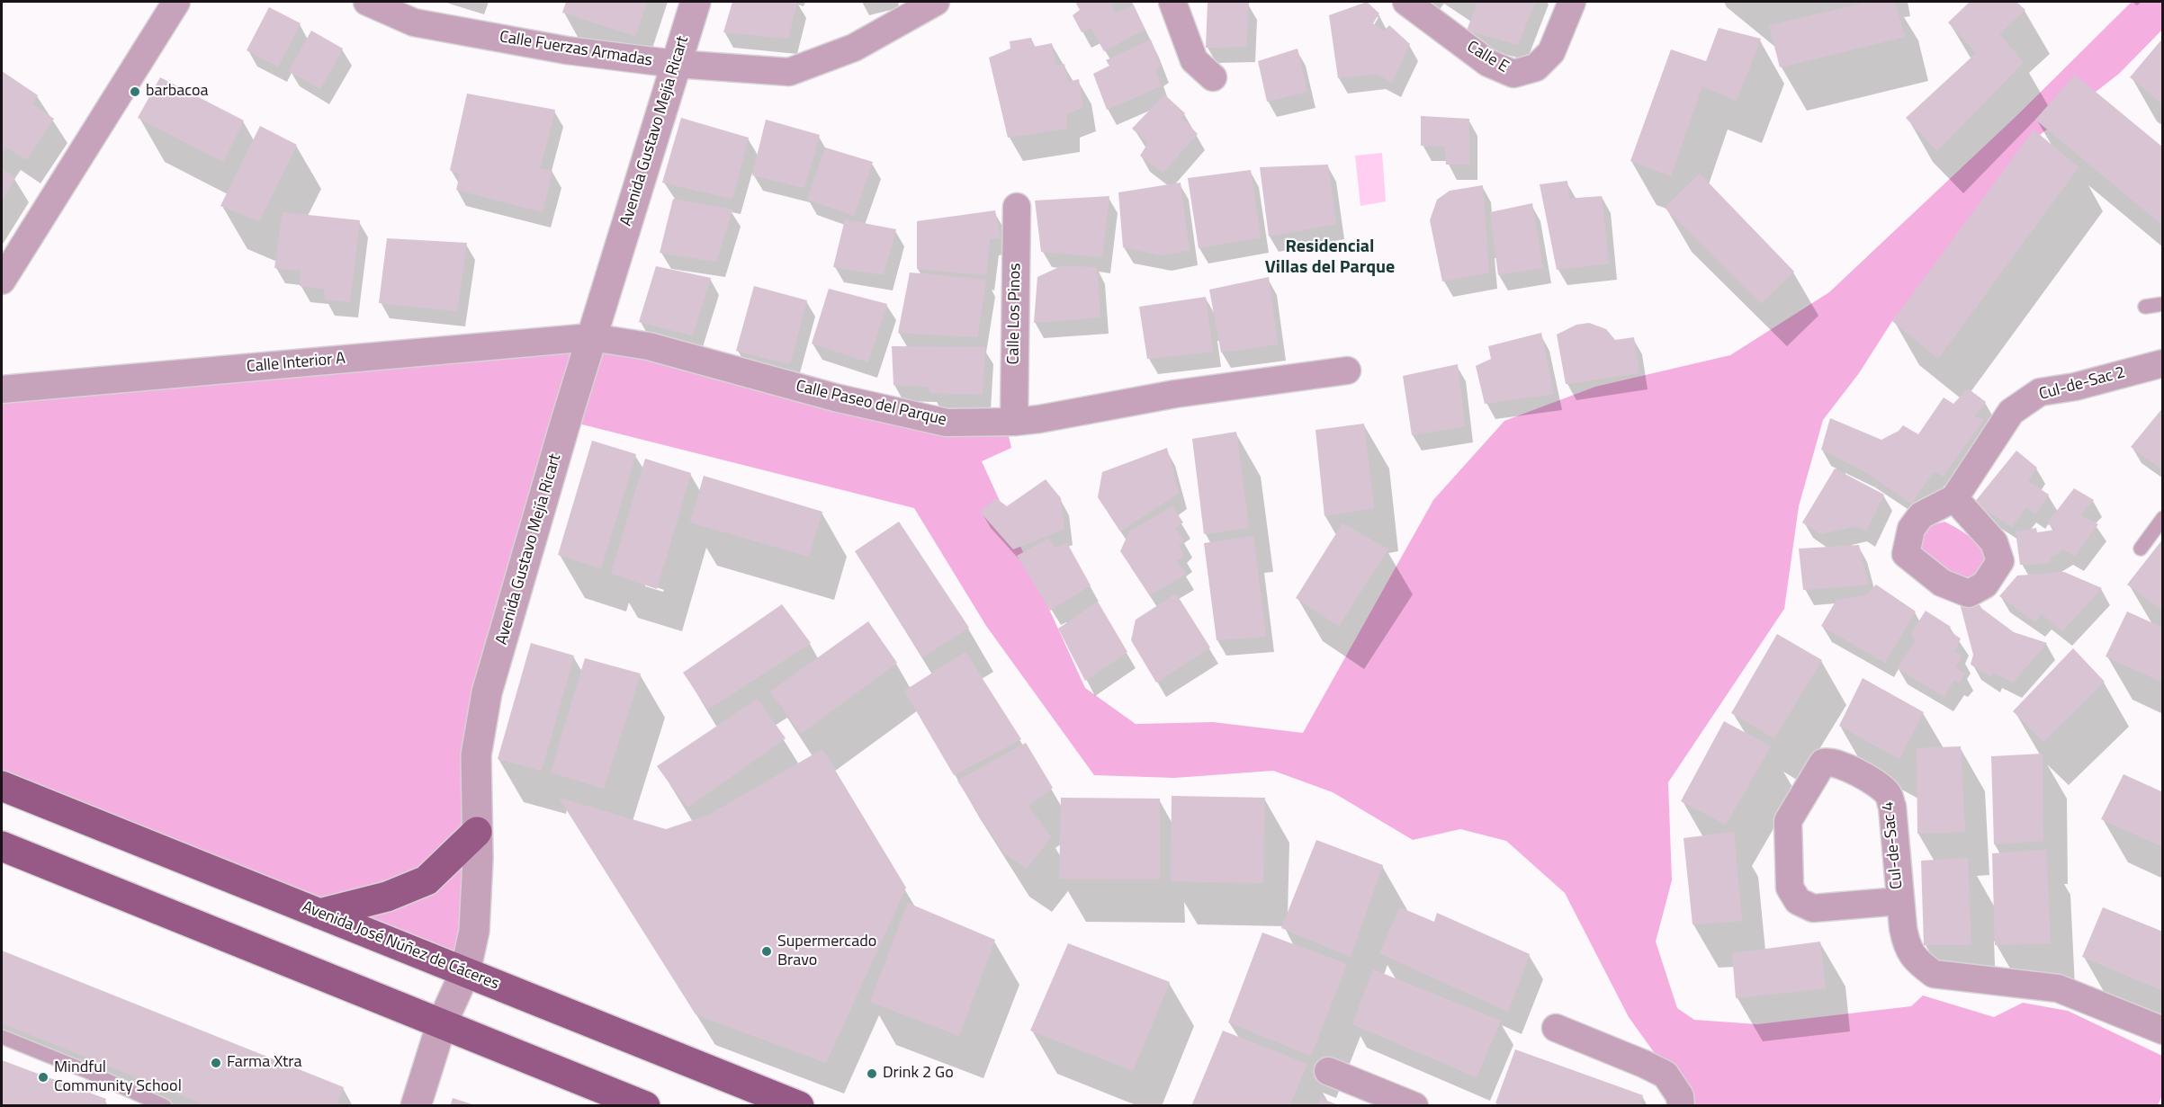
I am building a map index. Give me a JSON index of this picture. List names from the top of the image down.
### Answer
{
  "streets": {
    "main road": ["Avenida José Núñez de Cáceres"],
    "street": [
      "Calle Fuerzas Armadas",
      "Calle E",
      "Avenida Gustavo Mejía Ricart",
      "Calle Los Pinos",
      "Calle Interior A",
      "Cul-de-Sac 2",
      "Calle Paseo del Parque",
      "Cul-de-Sac 4"
    ]
  },
  "crossings": [
    ["Calle Fuerzas Armadas", "Avenida Gustavo Mejía Ricart"],
    ["Avenida Gustavo Mejía Ricart", "Calle Interior A"],
    ["Avenida Gustavo Mejía Ricart", "Calle Paseo del Parque"],
    ["Avenida Gustavo Mejía Ricart", "Avenida José Núñez de Cáceres"],
    ["Calle Los Pinos", "Calle Paseo del Parque"],
    ["Calle Interior A", "Calle Paseo del Parque"]
  ],
  "districts": ["Residencial Villas del Parque"],
  "places": [
    "barbacoa",
    "Supermercado Bravo",
    "Farma Xtra",
    "Drink 2 Go",
    "Mindful Community School"
  ]
}
